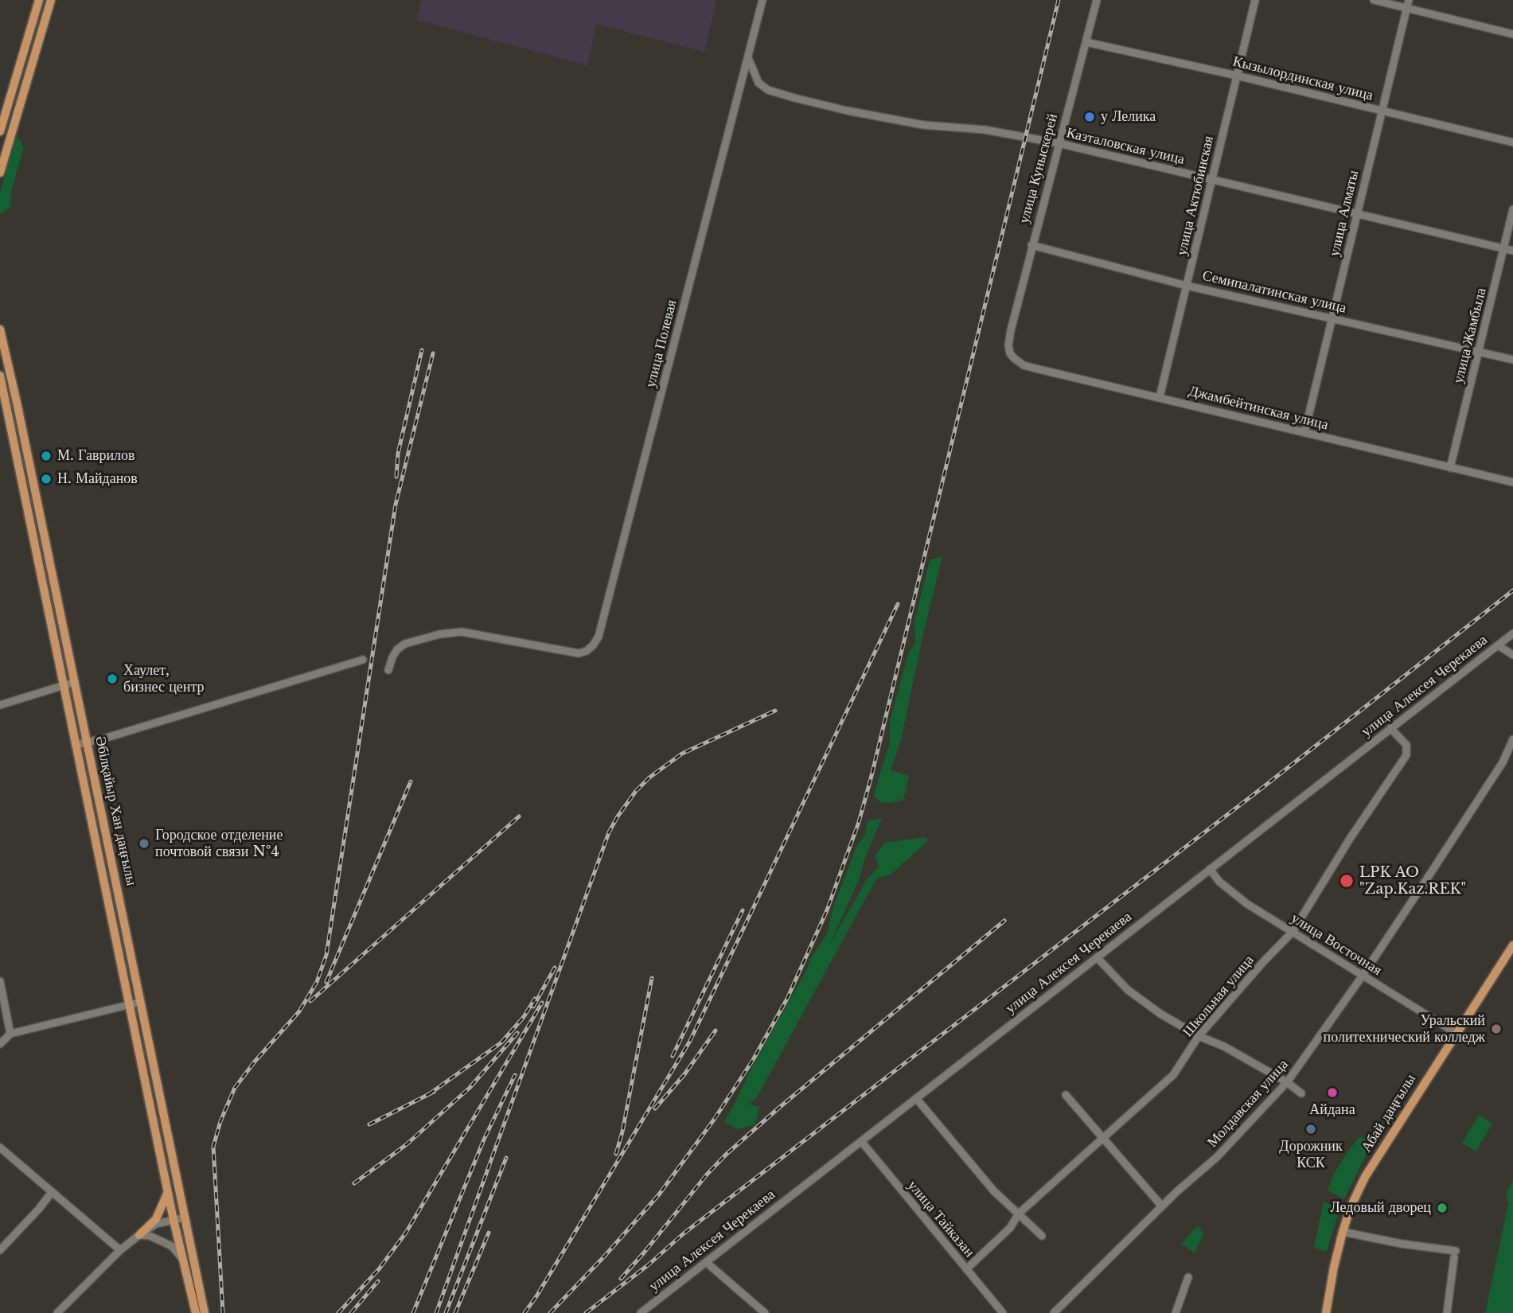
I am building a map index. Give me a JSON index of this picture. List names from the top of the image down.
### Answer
{
  "streets": {
    "main road": ["Әбілқайыр Хан даңғылы", "Абай даңғылы"],
    "street": [
      "Кызылординская улица",
      "Казталовская улица",
      "улица Куныскерей",
      "улица Актюбинская",
      "улица Алматы",
      "Семипалатинская улица",
      "улица Жамбыла",
      "улица Полевая",
      "Джамбейтинская улица",
      "улица Алексея Черекаева",
      "улица Восточная",
      "Школьная улица",
      "Молдавская улица",
      "улица Тайказан"
    ]
  },
  "crossings": [
    ["Кызылординская улица", "улица Куныскерей"],
    ["Кызылординская улица", "улица Актюбинская"],
    ["Кызылординская улица", "улица Алматы"],
    ["Казталовская улица", "улица Куныскерей"],
    ["Казталовская улица", "улица Актюбинская"],
    ["Казталовская улица", "улица Алматы"],
    ["Казталовская улица", "улица Жамбыла"],
    ["Казталовская улица", "улица Полевая"],
    ["улица Куныскерей", "Семипалатинская улица"],
    ["улица Куныскерей", "Джамбейтинская улица"],
    ["улица Актюбинская", "Семипалатинская улица"],
    ["улица Актюбинская", "Джамбейтинская улица"],
    ["улица Алматы", "Семипалатинская улица"],
    ["улица Алматы", "Джамбейтинская улица"],
    ["Семипалатинская улица", "улица Жамбыла"],
    ["улица Жамбыла", "Джамбейтинская улица"],
    ["улица Алексея Черекаева", "улица Восточная"],
    ["улица Алексея Черекаева", "Школьная улица"],
    ["улица Алексея Черекаева", "улица Тайказан"],
    ["улица Восточная", "Школьная улица"],
    ["улица Восточная", "Молдавская улица"],
    ["улица Восточная", "Абай даңғылы"],
    ["Школьная улица", "улица Тайказан"]
  ],
  "places": [
    "у Лелика",
    "М. Гаврилов",
    "Н. Майданов",
    "Хаулет, бизнес центр",
    "Городское отделение почтовой связи №4",
    "LPK AO \"Zap.Kaz.REK\"",
    "Уральский политехнический колледж",
    "Айдана",
    "Дорожник КСК",
    "Ледовый дворец"
  ]
}
